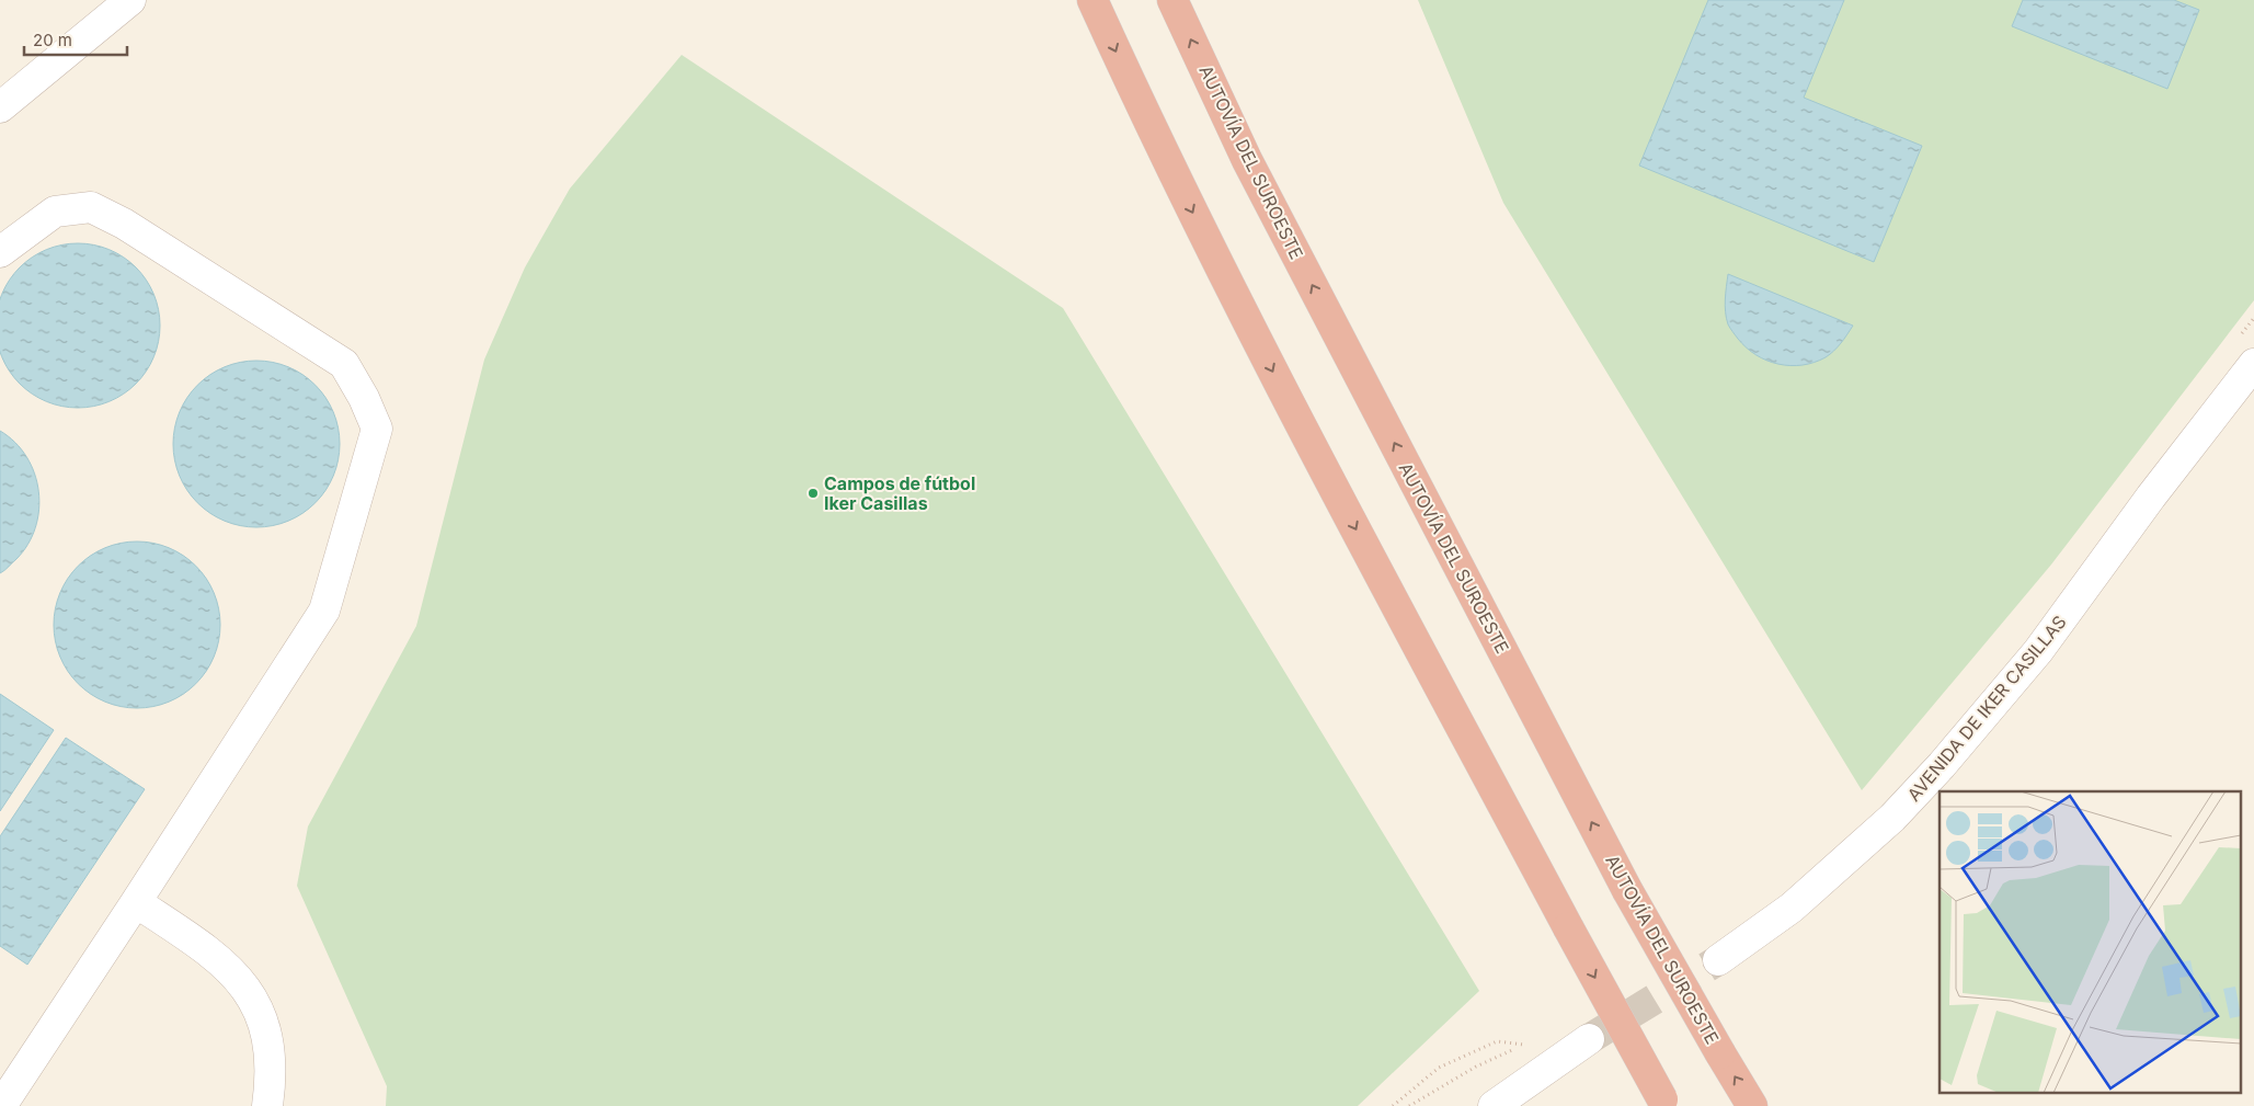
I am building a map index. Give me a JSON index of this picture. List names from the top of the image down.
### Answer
{
  "streets": {
    "highway": ["AUTOVÍA DEL SUROESTE"],
    "street": ["AVENIDA DE IKER CASILLAS"]
  },
  "places": ["Campos de fútbol Iker Casillas"],
  "scale_bar": "20 m"
}
